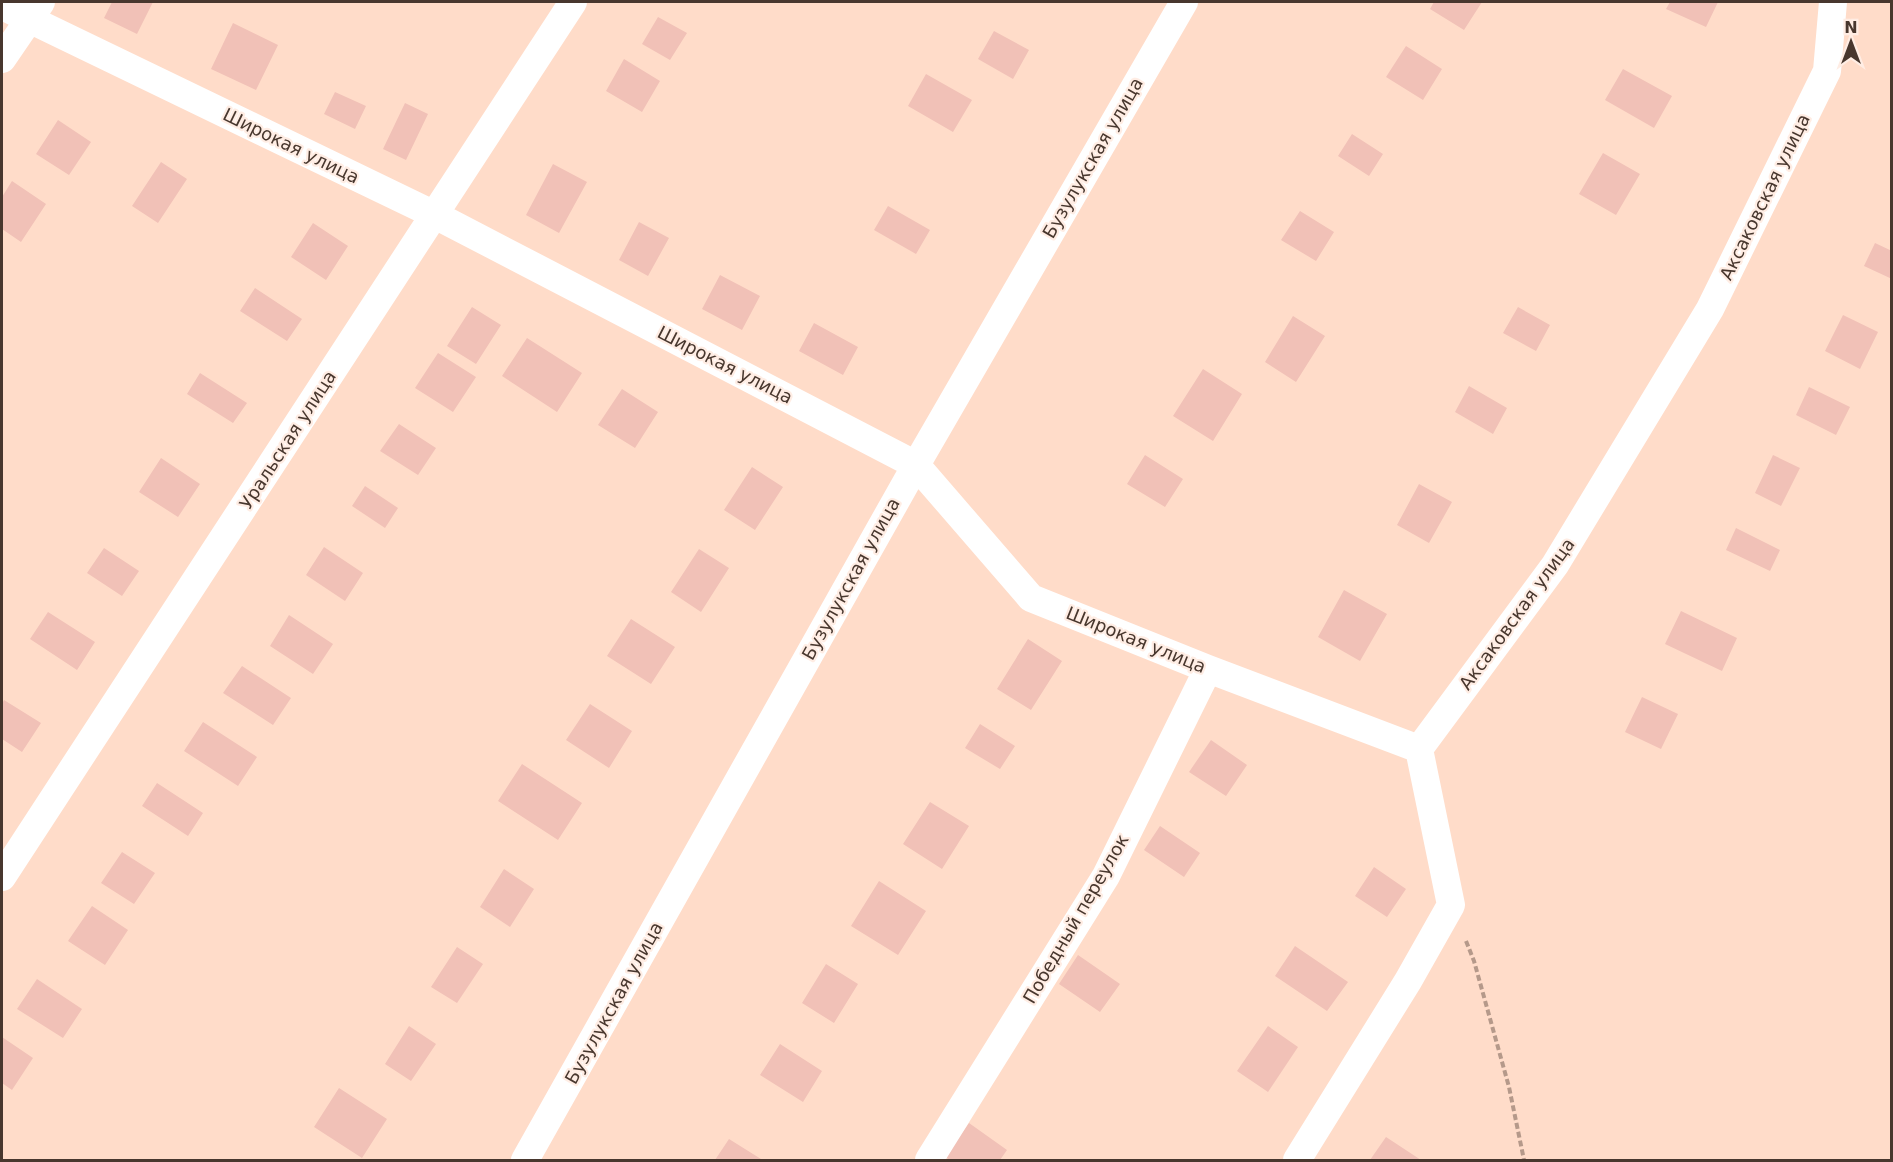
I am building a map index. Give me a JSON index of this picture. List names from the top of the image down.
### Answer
{
  "streets": {
    "street": [
      "Широкая улица",
      "Бузулукская улица",
      "Аксаковская улица",
      "Уральская улица",
      "Победный переулок"
    ]
  },
  "crossings": [
    ["Широкая улица", "Бузулукская улица"],
    ["Широкая улица", "Аксаковская улица"],
    ["Широкая улица", "Уральская улица"],
    ["Широкая улица", "Победный переулок"]
  ],
  "north": "top"
}
